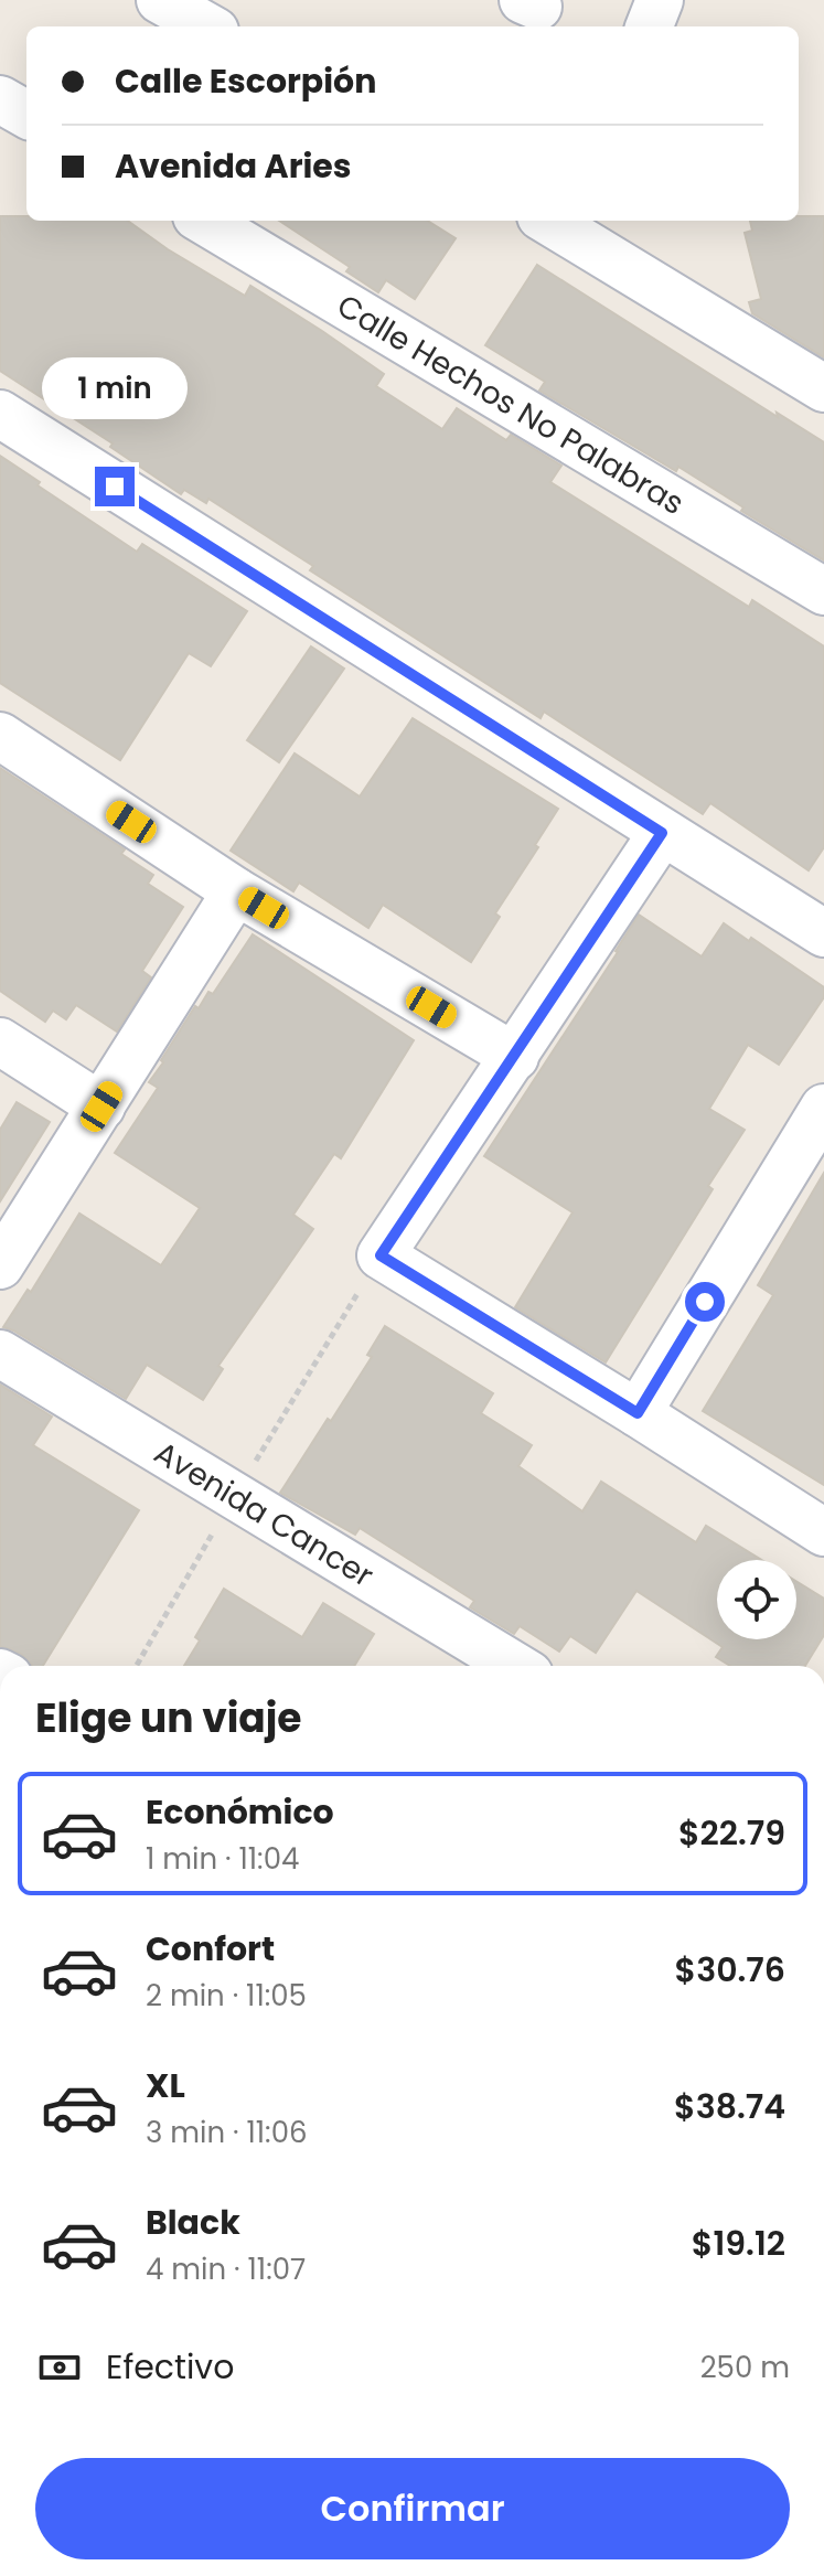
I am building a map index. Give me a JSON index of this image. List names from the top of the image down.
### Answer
{
  "streets": {
    "street": ["Calle Hechos No Palabras", "Avenida Cancer"]
  },
  "page": {
    "banner": ["Calle Escorpión", "Avenida Aries"],
    "bubble": "1 min",
    "heading": "Elige un viaje",
    "list": [
      {
        "name": "Económico",
        "note": "1 min · 11:04",
        "value": "$22.79"
      },
      {
        "name": "Confort",
        "note": "2 min · 11:05",
        "value": "$30.76"
      },
      {
        "name": "XL",
        "note": "3 min · 11:06",
        "value": "$38.74"
      },
      {
        "name": "Black",
        "note": "4 min · 11:07",
        "value": "$19.12"
      }
    ],
    "pay": ["Efectivo", "250 m"],
    "buttons": "Confirmar"
  }
}
